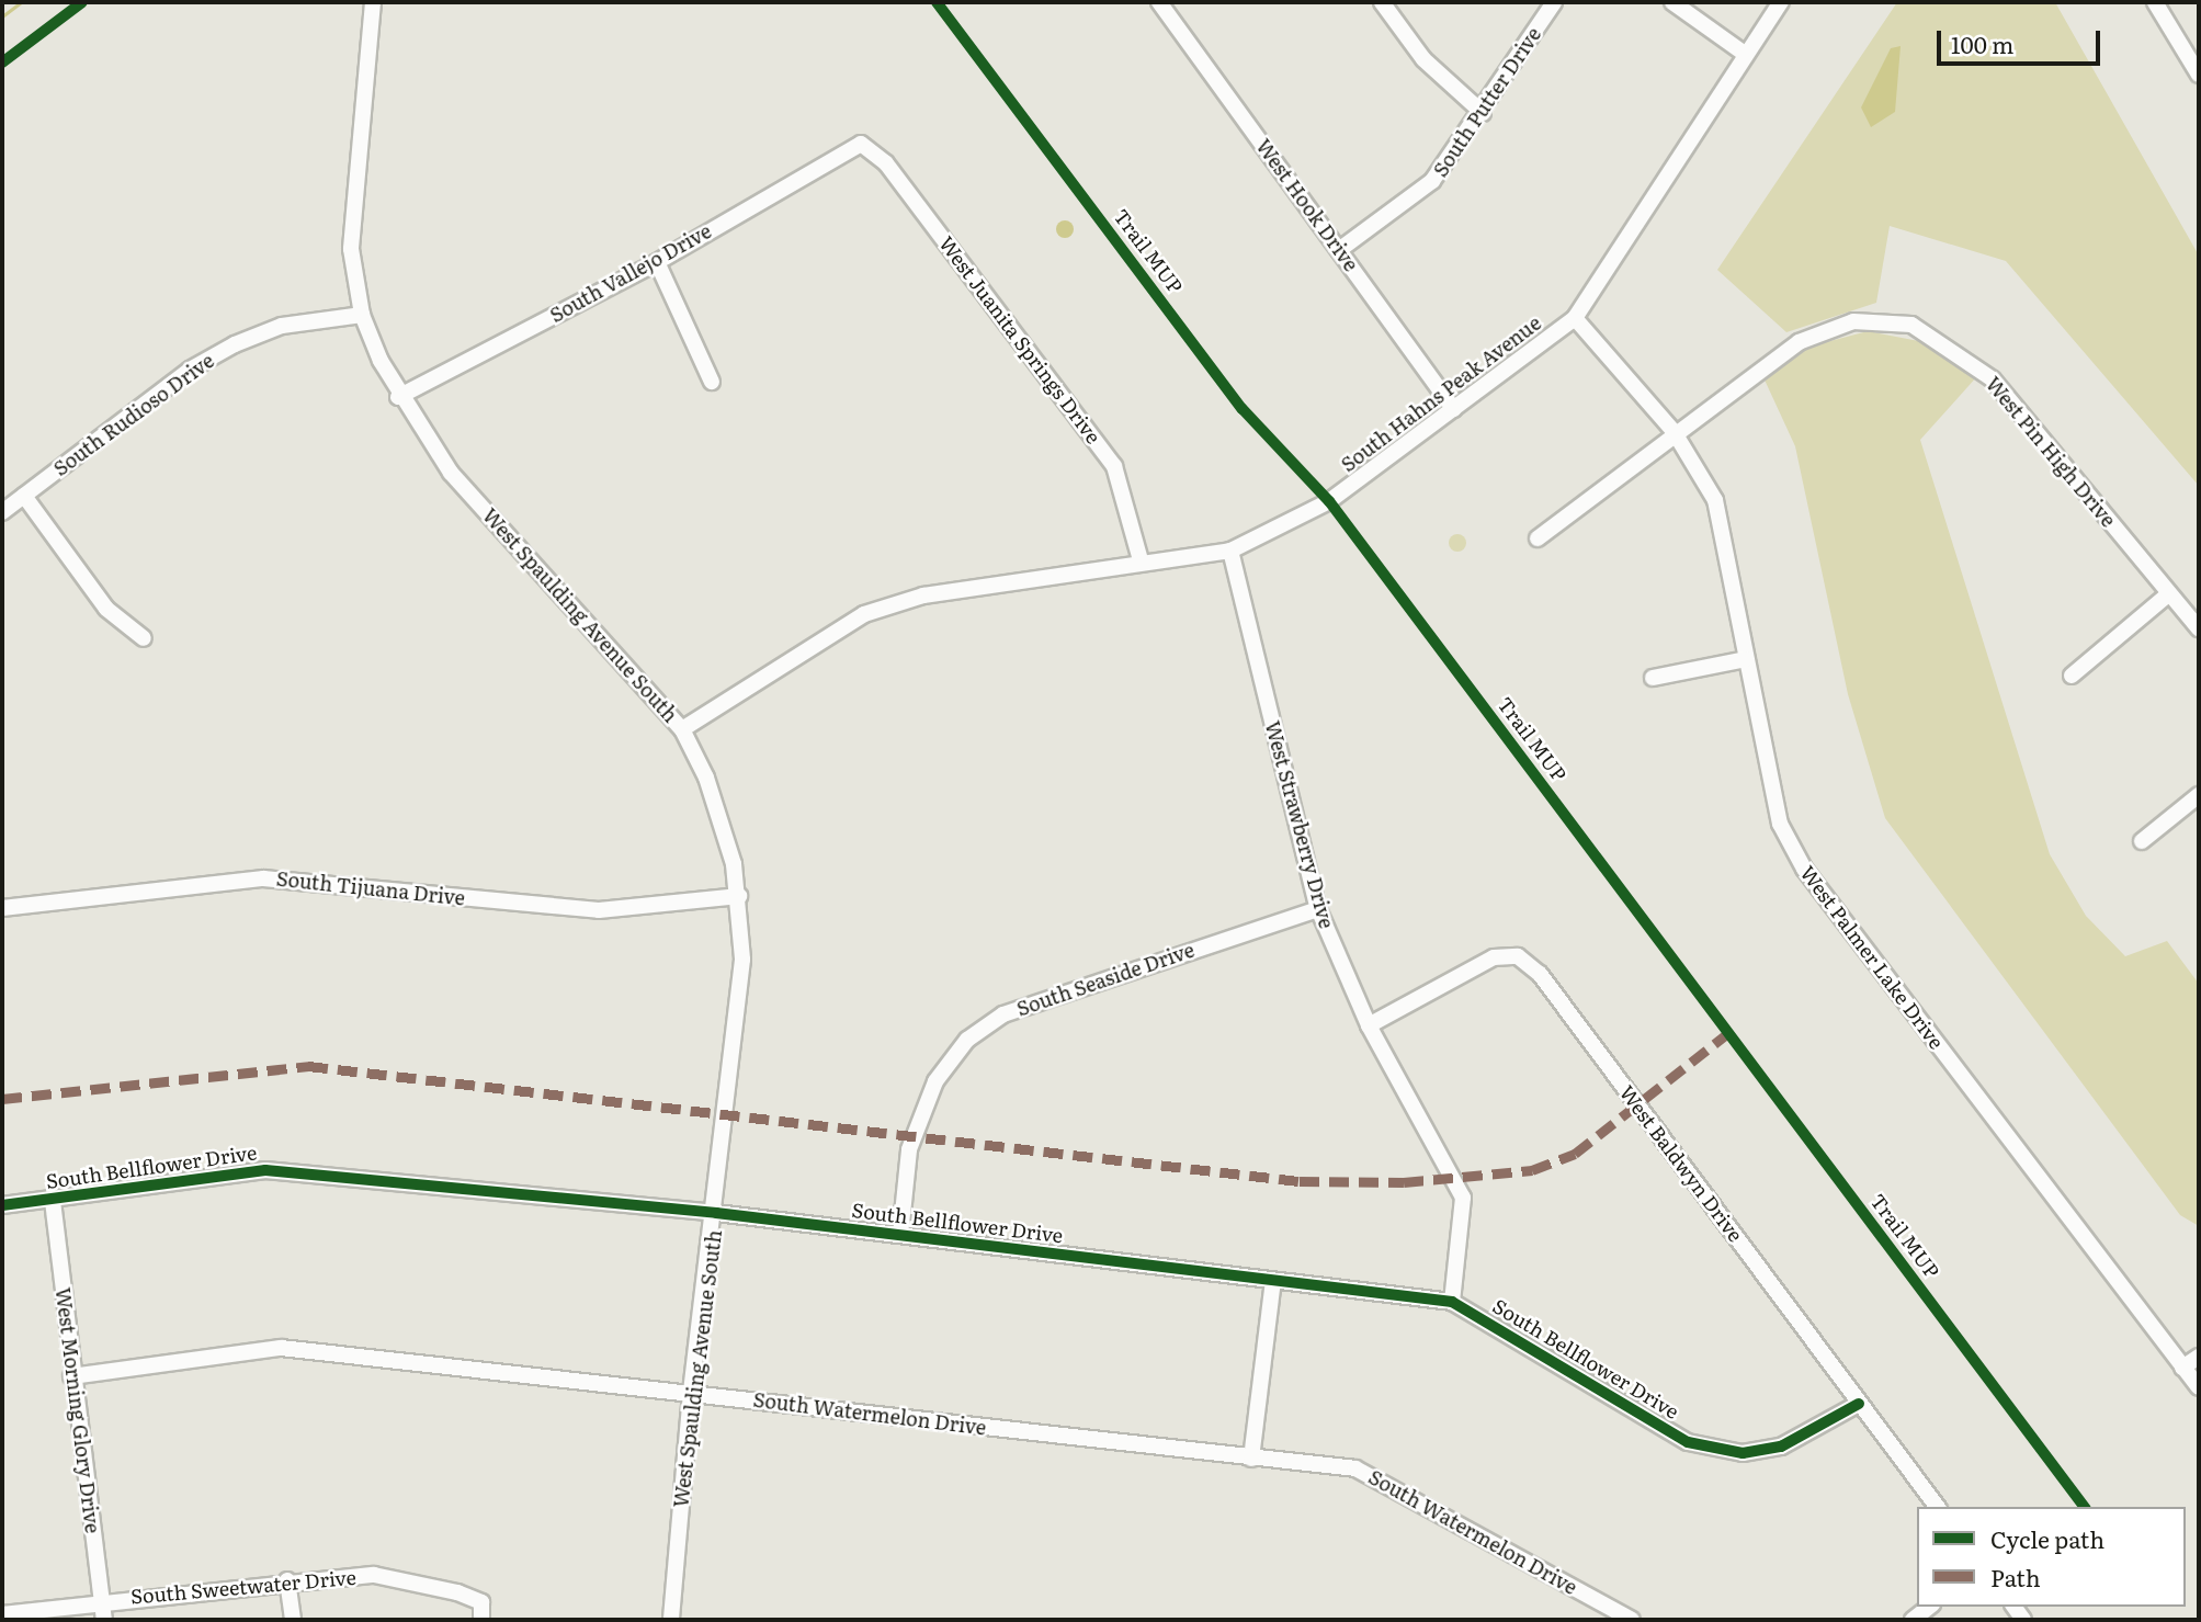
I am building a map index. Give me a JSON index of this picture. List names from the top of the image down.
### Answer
{
  "streets": {
    "street": [
      "South Putter Drive",
      "West Hook Drive",
      "South Vallejo Drive",
      "West Juanita Springs Drive",
      "South Hahns Peak Avenue",
      "South Rudioso Drive",
      "West Pin High Drive",
      "West Spaulding Avenue South",
      "West Strawberry Drive",
      "South Tijuana Drive",
      "West Palmer Lake Drive",
      "South Seaside Drive",
      "West Baldwyn Drive",
      "South Bellflower Drive",
      "West Morning Glory Drive",
      "South Watermelon Drive",
      "South Sweetwater Drive"
    ],
    "cycle path": ["Trail MUP"]
  },
  "crossings": [
    ["South Putter Drive", "West Hook Drive"],
    ["West Hook Drive", "South Hahns Peak Avenue"],
    ["South Vallejo Drive", "West Juanita Springs Drive"],
    ["South Vallejo Drive", "West Spaulding Avenue South"],
    ["West Juanita Springs Drive", "South Hahns Peak Avenue"],
    ["South Hahns Peak Avenue", "West Spaulding Avenue South"],
    ["South Hahns Peak Avenue", "West Strawberry Drive"],
    ["South Hahns Peak Avenue", "West Palmer Lake Drive"],
    ["South Rudioso Drive", "West Spaulding Avenue South"],
    ["West Pin High Drive", "West Palmer Lake Drive"],
    ["West Spaulding Avenue South", "South Tijuana Drive"],
    ["West Spaulding Avenue South", "South Bellflower Drive"],
    ["West Spaulding Avenue South", "South Watermelon Drive"],
    ["West Strawberry Drive", "South Seaside Drive"],
    ["West Strawberry Drive", "West Baldwyn Drive"],
    ["West Strawberry Drive", "South Bellflower Drive"],
    ["South Seaside Drive", "South Bellflower Drive"],
    ["West Baldwyn Drive", "South Bellflower Drive"],
    ["South Bellflower Drive", "West Morning Glory Drive"],
    ["West Morning Glory Drive", "South Watermelon Drive"],
    ["West Morning Glory Drive", "South Sweetwater Drive"]
  ],
  "legend": ["Cycle path", "Path"],
  "scale_bar": "100 m"
}
